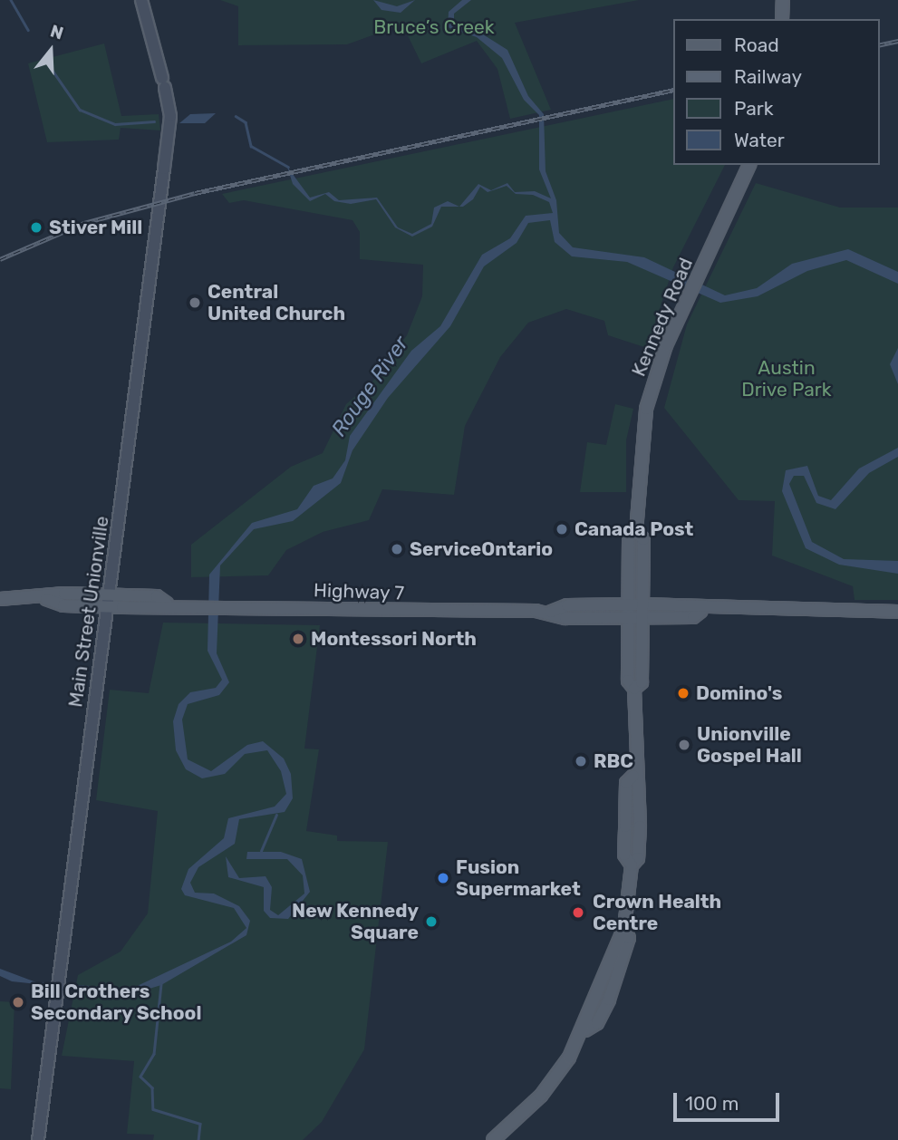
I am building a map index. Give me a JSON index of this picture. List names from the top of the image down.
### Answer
{
  "streets": {
    "main road": ["Kennedy Road", "Highway 7", "Main Street Unionville"]
  },
  "crossings": [
    ["Kennedy Road", "Highway 7"],
    ["Highway 7", "Main Street Unionville"]
  ],
  "water": ["Rouge River"],
  "parks": ["Bruce’s Creek", "Austin Drive Park"],
  "places": [
    "Stiver Mill",
    "Central United Church",
    "Canada Post",
    "ServiceOntario",
    "Montessori North",
    "Domino's",
    "Unionville Gospel Hall",
    "RBC",
    "Fusion Supermarket",
    "Crown Health Centre",
    "New Kennedy Square",
    "Bill Crothers Secondary School"
  ],
  "legend": [
    "Road",
    "Railway",
    "Park",
    "Water"
  ],
  "scale_bar": "100 m",
  "north": "top"
}
